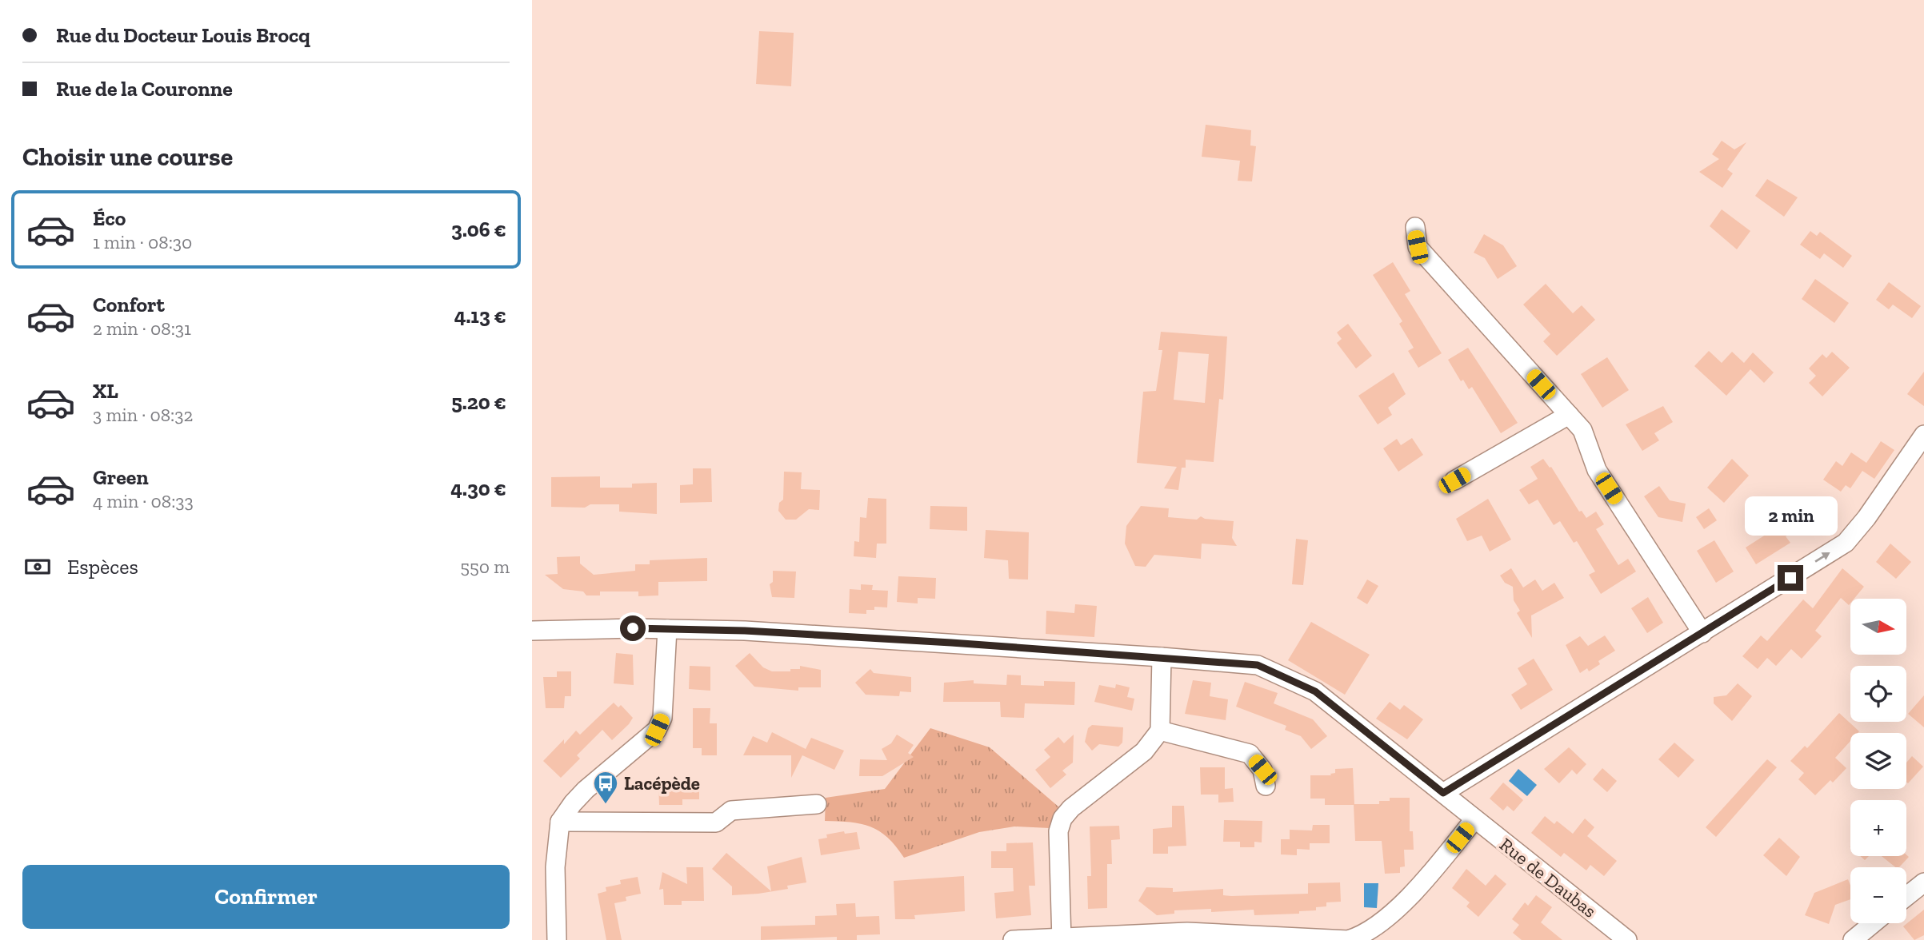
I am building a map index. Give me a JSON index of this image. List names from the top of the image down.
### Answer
{
  "streets": {
    "street": ["Rue de Daubas"]
  },
  "places": {
    "bus stop": ["Lacépède"]
  },
  "north": "right",
  "page": {
    "banner": ["Rue du Docteur Louis Brocq", "Rue de la Couronne"],
    "heading": "Choisir une course",
    "list": [
      {
        "name": "Éco",
        "note": "1 min · 08:30",
        "value": "3.06 €"
      },
      {
        "name": "Confort",
        "note": "2 min · 08:31",
        "value": "4.13 €"
      },
      {
        "name": "XL",
        "note": "3 min · 08:32",
        "value": "5.20 €"
      },
      {
        "name": "Green",
        "note": "4 min · 08:33",
        "value": "4.30 €"
      }
    ],
    "bubble": "2 min",
    "pay": ["Espèces", "550 m"],
    "map_buttons": ["+", "−"],
    "buttons": "Confirmer"
  }
}
